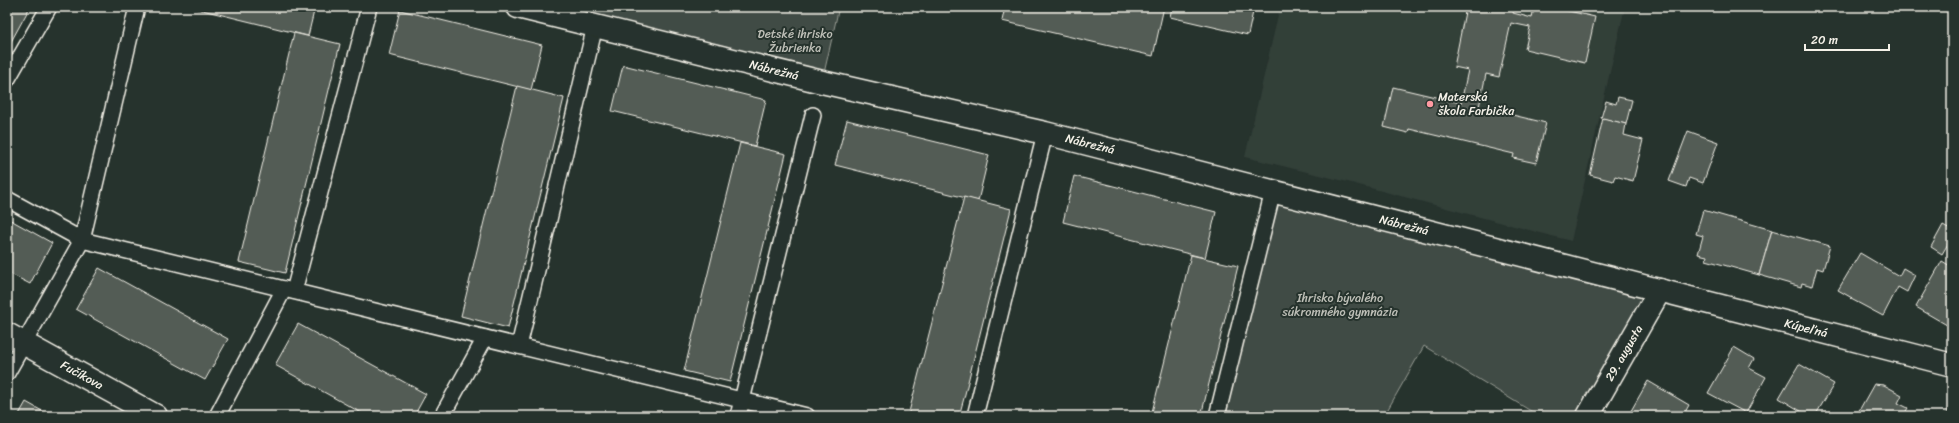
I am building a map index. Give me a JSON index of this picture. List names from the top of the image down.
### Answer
{
  "streets": {
    "street": [
      "Nábrežná",
      "Kúpeľná",
      "29. augusta",
      "Fučíkova"
    ]
  },
  "crossings": [
    ["Nábrežná", "Kúpeľná"],
    ["Nábrežná", "29. augusta"],
    ["Kúpeľná", "29. augusta"]
  ],
  "parks": ["Detské ihrisko Žubrienka", "Ihrisko bývalého súkromného gymnázia"],
  "places": ["Materská škola Farbička"],
  "scale_bar": "20 m"
}
